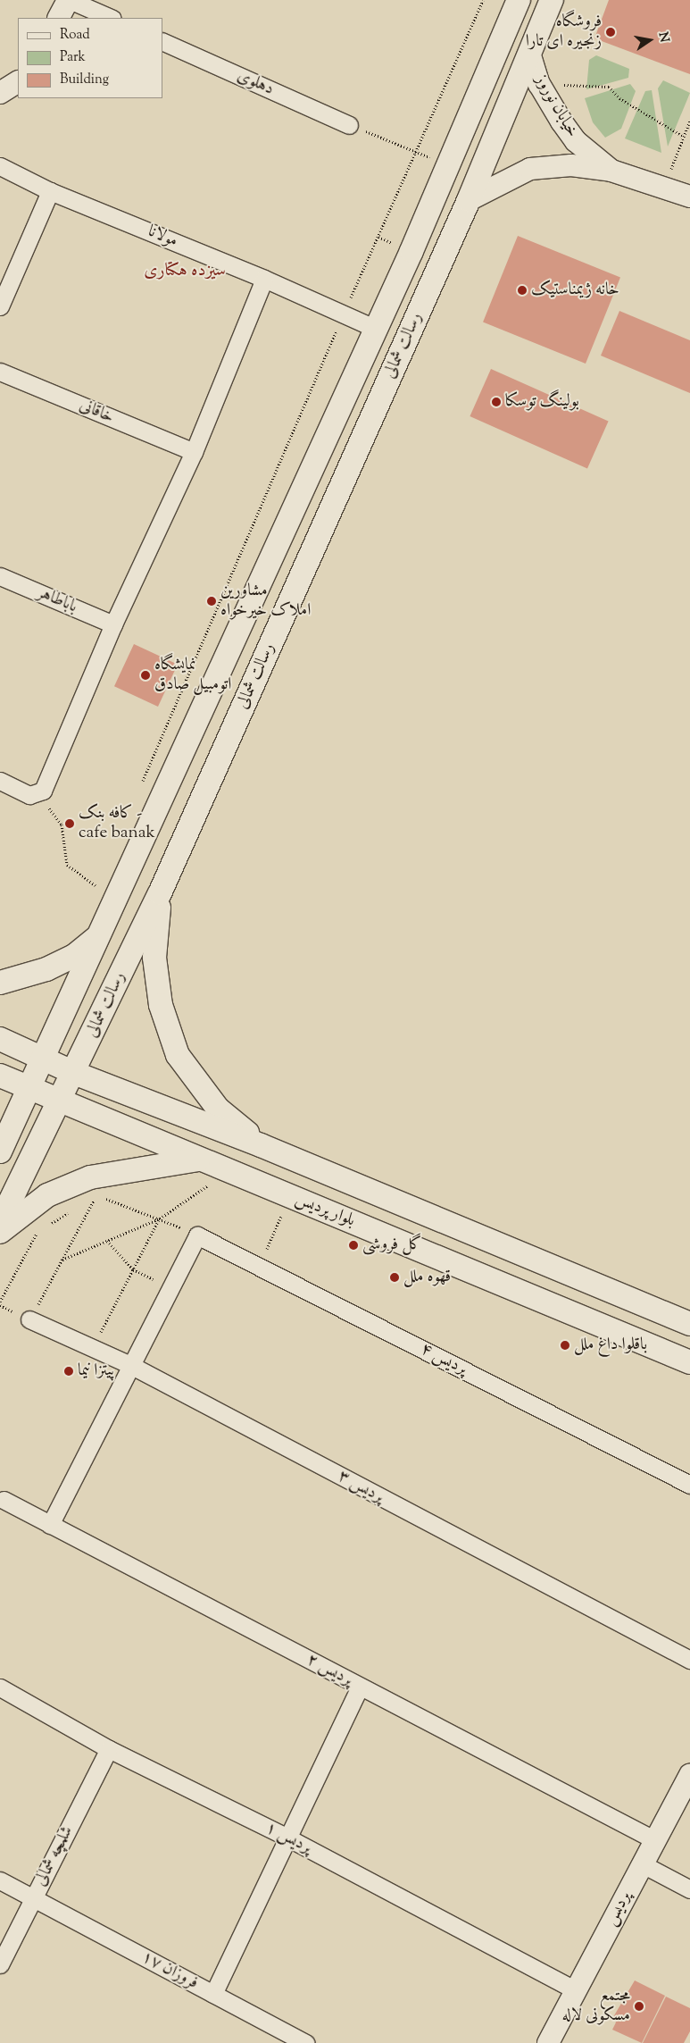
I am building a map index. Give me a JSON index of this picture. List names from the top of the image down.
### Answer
{
  "streets": {
    "main road": ["رسالت شمالی", "بلوار پردیس"],
    "street": [
      "دهلوی",
      "خیابان نوروز",
      "مولانا",
      "خاقانی",
      "باباطاهر",
      "پردیس ۴",
      "پردیس ۳",
      "پردیس ۲",
      "پردیس ۱",
      "شلمچه شمالی",
      "پردیس",
      "فروزان ۱۷"
    ]
  },
  "crossings": [
    ["خیابان نوروز", "رسالت شمالی"],
    ["مولانا", "رسالت شمالی"],
    ["رسالت شمالی", "بلوار پردیس"],
    ["پردیس ۲", "پردیس"],
    ["پردیس ۱", "شلمچه شمالی"],
    ["پردیس ۱", "پردیس"],
    ["شلمچه شمالی", "فروزان ۱۷"]
  ],
  "districts": ["سیزده هکتاری"],
  "places": [
    "فروشگاه زنجیره ای تارا",
    "خانه ژیمناستیک",
    "بولینگ توسکا",
    "مشاورین املاک خیرخواه",
    "نمایشگاه اتومبیل صادق",
    "کافه بنک - cafe banak",
    "گل فروشی",
    "قهوه ملل",
    "باقلوا داغ ملل",
    "پیتزا نیما",
    "مجتمع مسکونی لاله"
  ],
  "legend": ["Road", "Park", "Building"],
  "north": "right"
}
